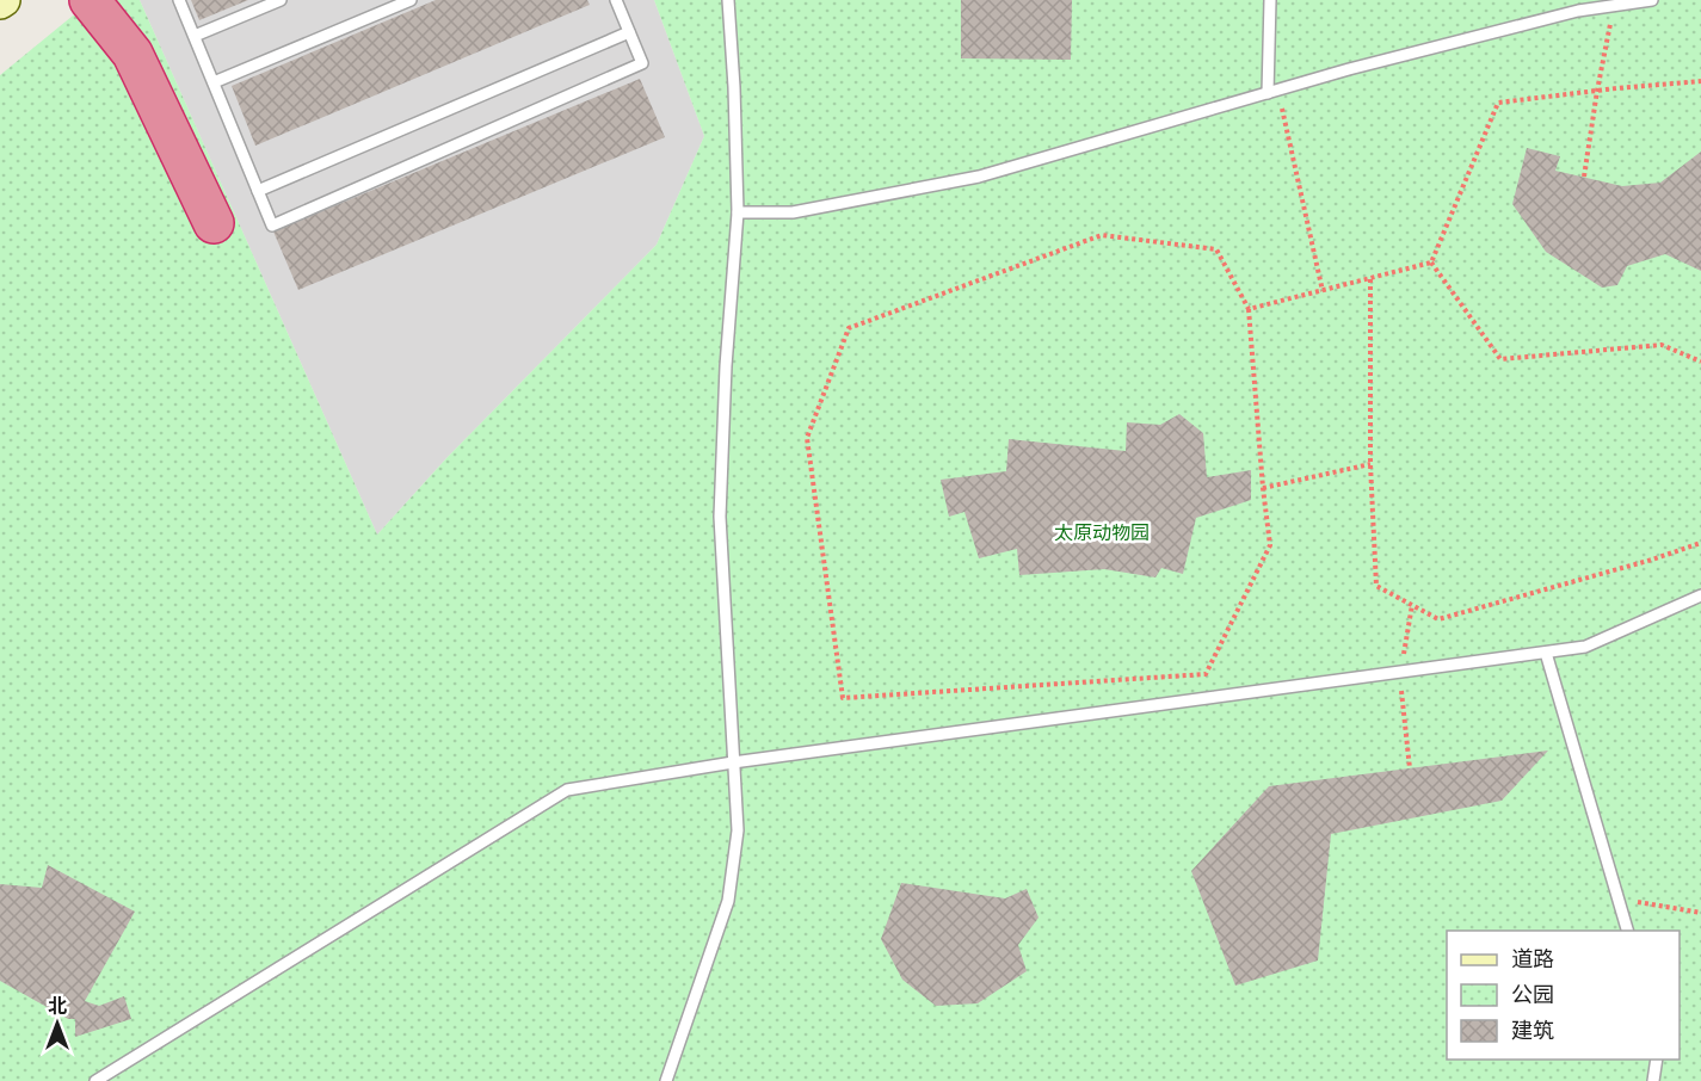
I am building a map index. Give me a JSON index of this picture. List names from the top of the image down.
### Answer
{
  "parks": ["太原动物园"],
  "legend": ["道路", "公园", "建筑"],
  "north": "top"
}
